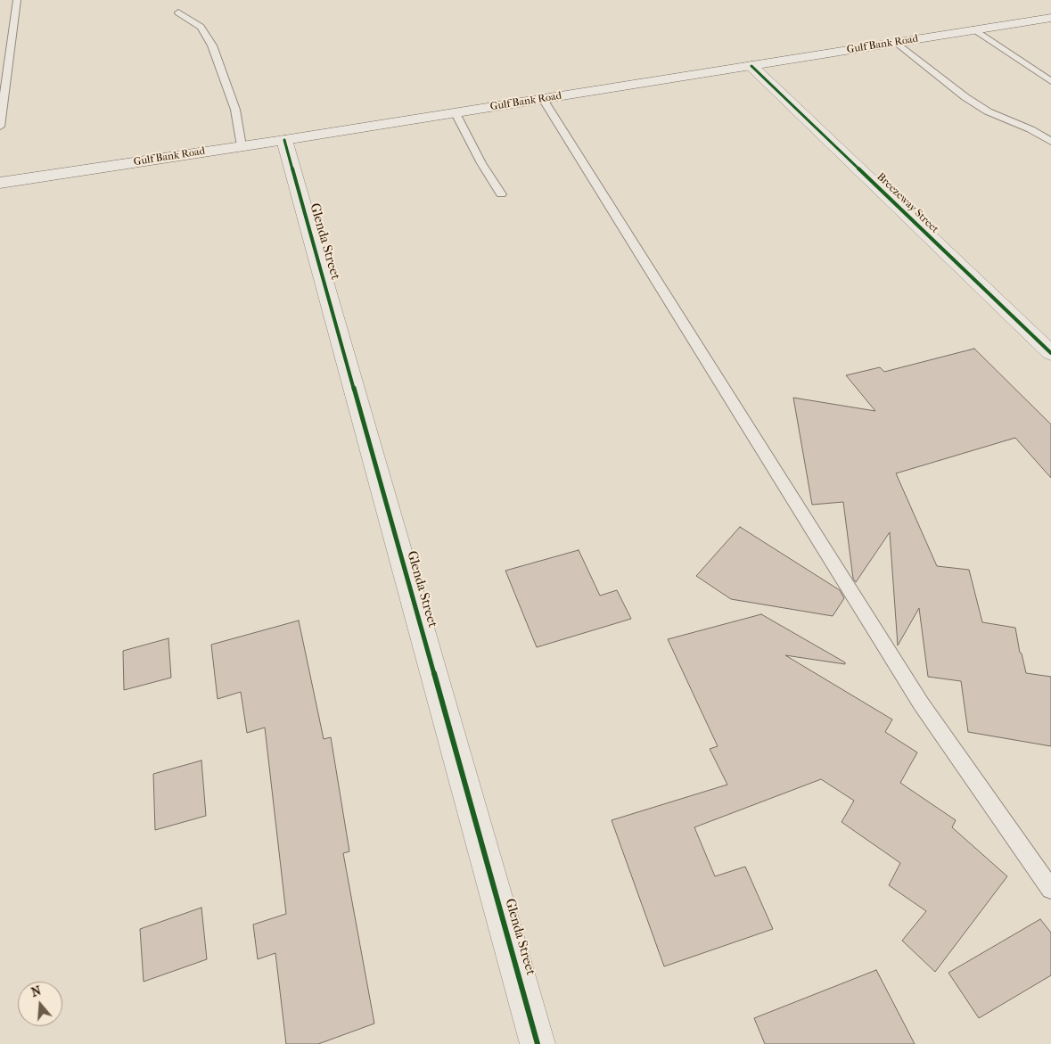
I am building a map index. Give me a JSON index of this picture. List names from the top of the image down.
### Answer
{
  "streets": {
    "street": ["Gulf Bank Road", "Breezeway Street", "Glenda Street"]
  },
  "crossings": [
    ["Gulf Bank Road", "Breezeway Street"],
    ["Gulf Bank Road", "Glenda Street"]
  ],
  "north": "top"
}
